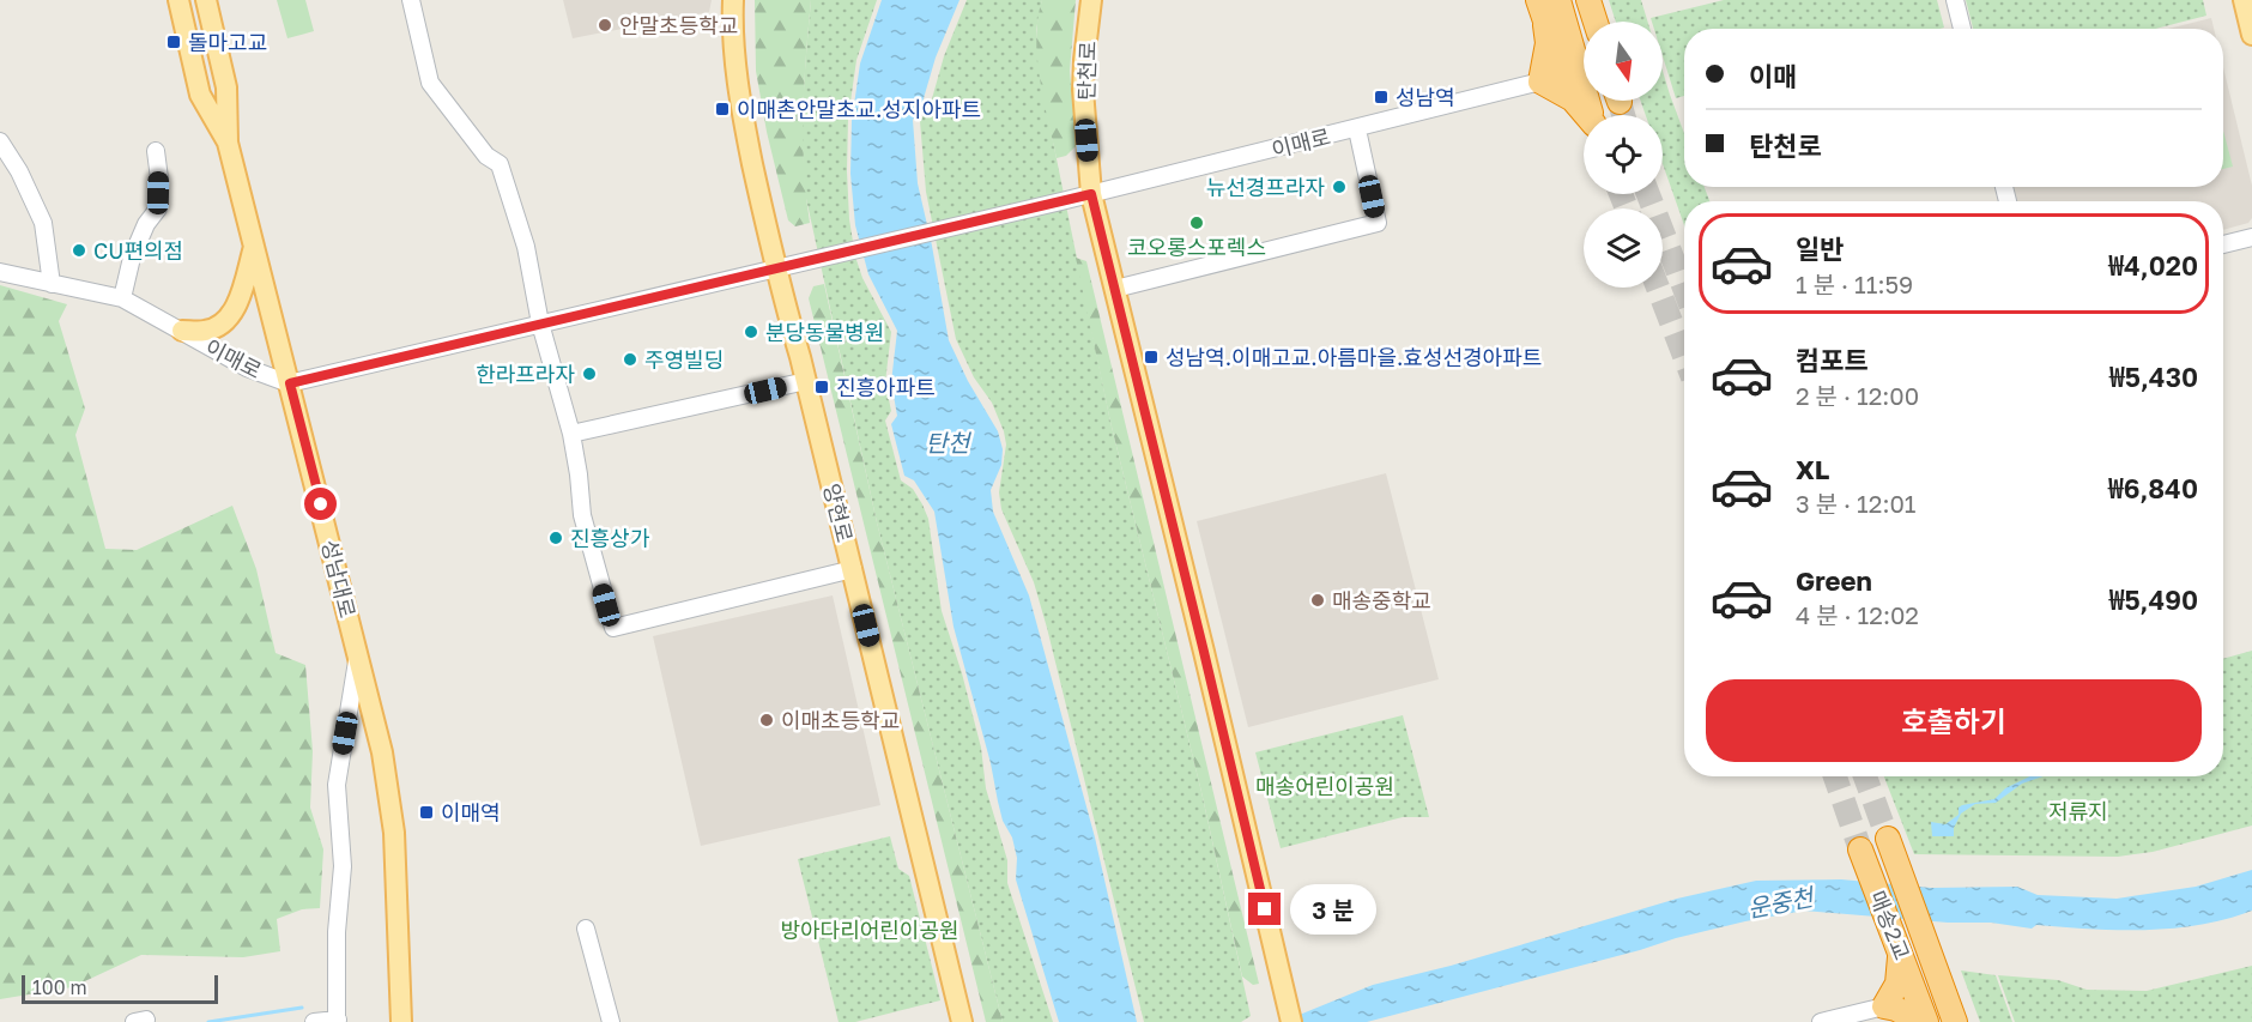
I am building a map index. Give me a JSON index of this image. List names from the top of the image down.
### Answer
{
  "streets": {
    "highway": ["매송2교"],
    "main road": ["탄천로", "양현로", "성남대로"],
    "street": ["이매로"]
  },
  "crossings": [
    ["탄천로", "이매로"],
    ["이매로", "양현로"],
    ["이매로", "성남대로"]
  ],
  "water": ["탄천", "운중천"],
  "parks": ["매송어린이공원", "저류지", "방아다리어린이공원"],
  "places": {
    "other": [
      "안말초등학교",
      "뉴선경프라자",
      "코오롱스포렉스",
      "CU편의점",
      "분당동물병원",
      "주영빌딩",
      "한라프라자",
      "진흥상가",
      "매송중학교",
      "이매초등학교"
    ],
    "transit": [
      "돌마고교",
      "성남역",
      "이매촌안말초교.성지아파트",
      "성남역.이매고교.아름마을.효성선경아파트",
      "진흥아파트",
      "이매역"
    ]
  },
  "scale_bar": "100 m",
  "north": "bottom",
  "page": {
    "banner": ["이매", "탄천로"],
    "list": [
      {
        "name": "일반",
        "note": "1 분 · 11:59",
        "value": "₩4,020"
      },
      {
        "name": "컴포트",
        "note": "2 분 · 12:00",
        "value": "₩5,430"
      },
      {
        "name": "XL",
        "note": "3 분 · 12:01",
        "value": "₩6,840"
      },
      {
        "name": "Green",
        "note": "4 분 · 12:02",
        "value": "₩5,490"
      }
    ],
    "buttons": "호출하기",
    "bubble": "3 분",
    "scale": "100 m"
  }
}
